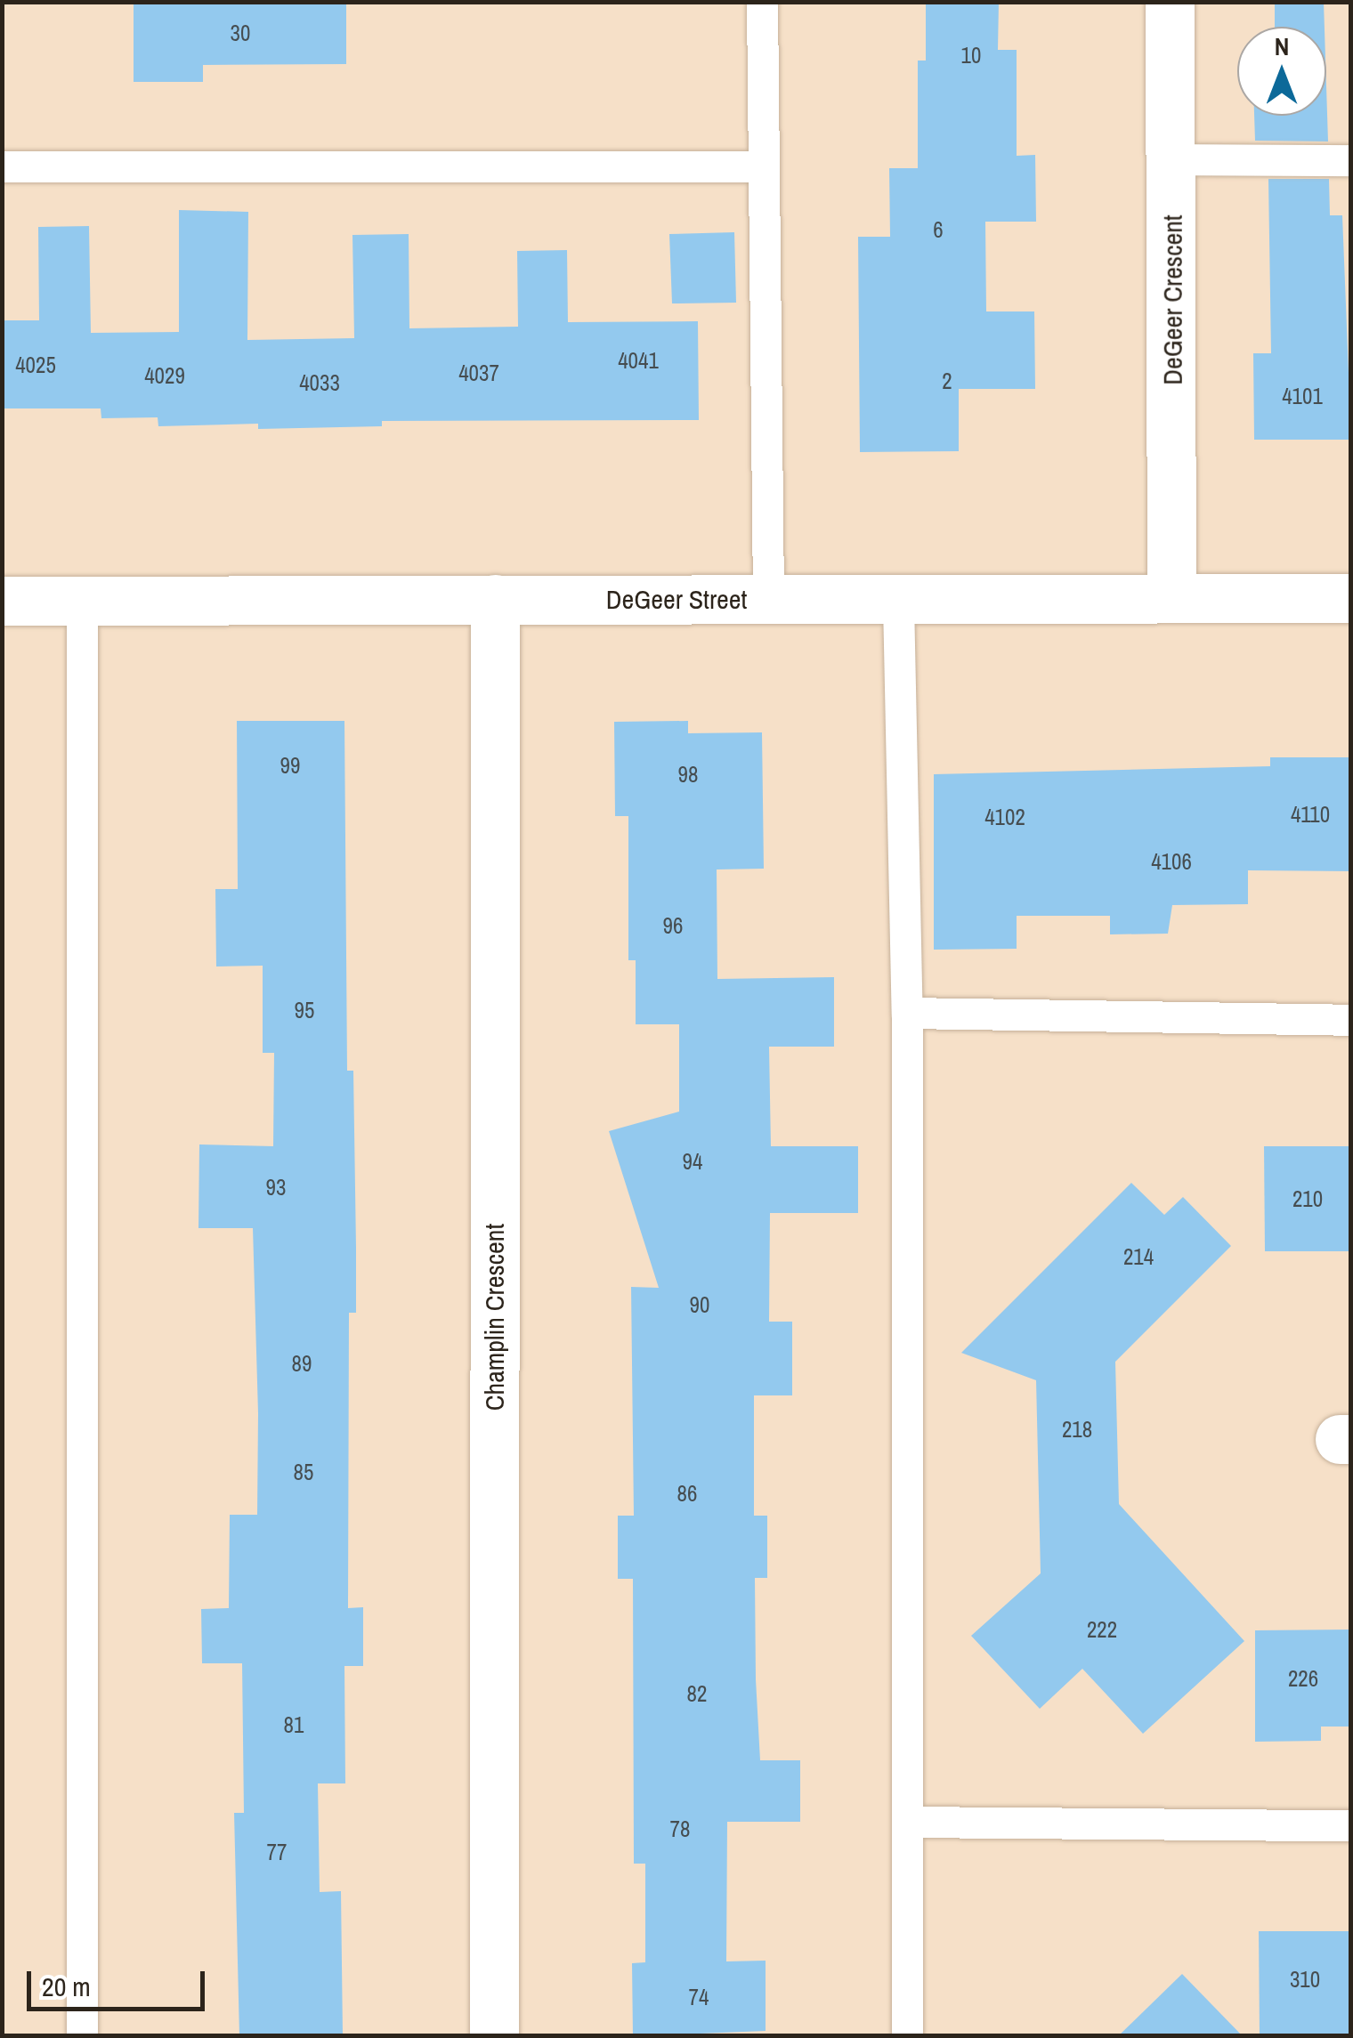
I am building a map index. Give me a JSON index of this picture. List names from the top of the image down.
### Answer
{
  "streets": {
    "street": ["DeGeer Crescent", "DeGeer Street", "Champlin Crescent"]
  },
  "crossings": [
    ["DeGeer Crescent", "DeGeer Street"],
    ["DeGeer Street", "Champlin Crescent"]
  ],
  "house_numbers": [
    "30",
    "10",
    "6",
    "4041",
    "4025",
    "4037",
    "4029",
    "2",
    "4033",
    "4101",
    "99",
    "98",
    "4110",
    "4102",
    "4106",
    "96",
    "95",
    "94",
    "93",
    "210",
    "214",
    "90",
    "89",
    "218",
    "85",
    "86",
    "222",
    "226",
    "82",
    "81",
    "78",
    "77",
    "310",
    "74"
  ],
  "scale_bar": "20 m",
  "north": "top"
}
